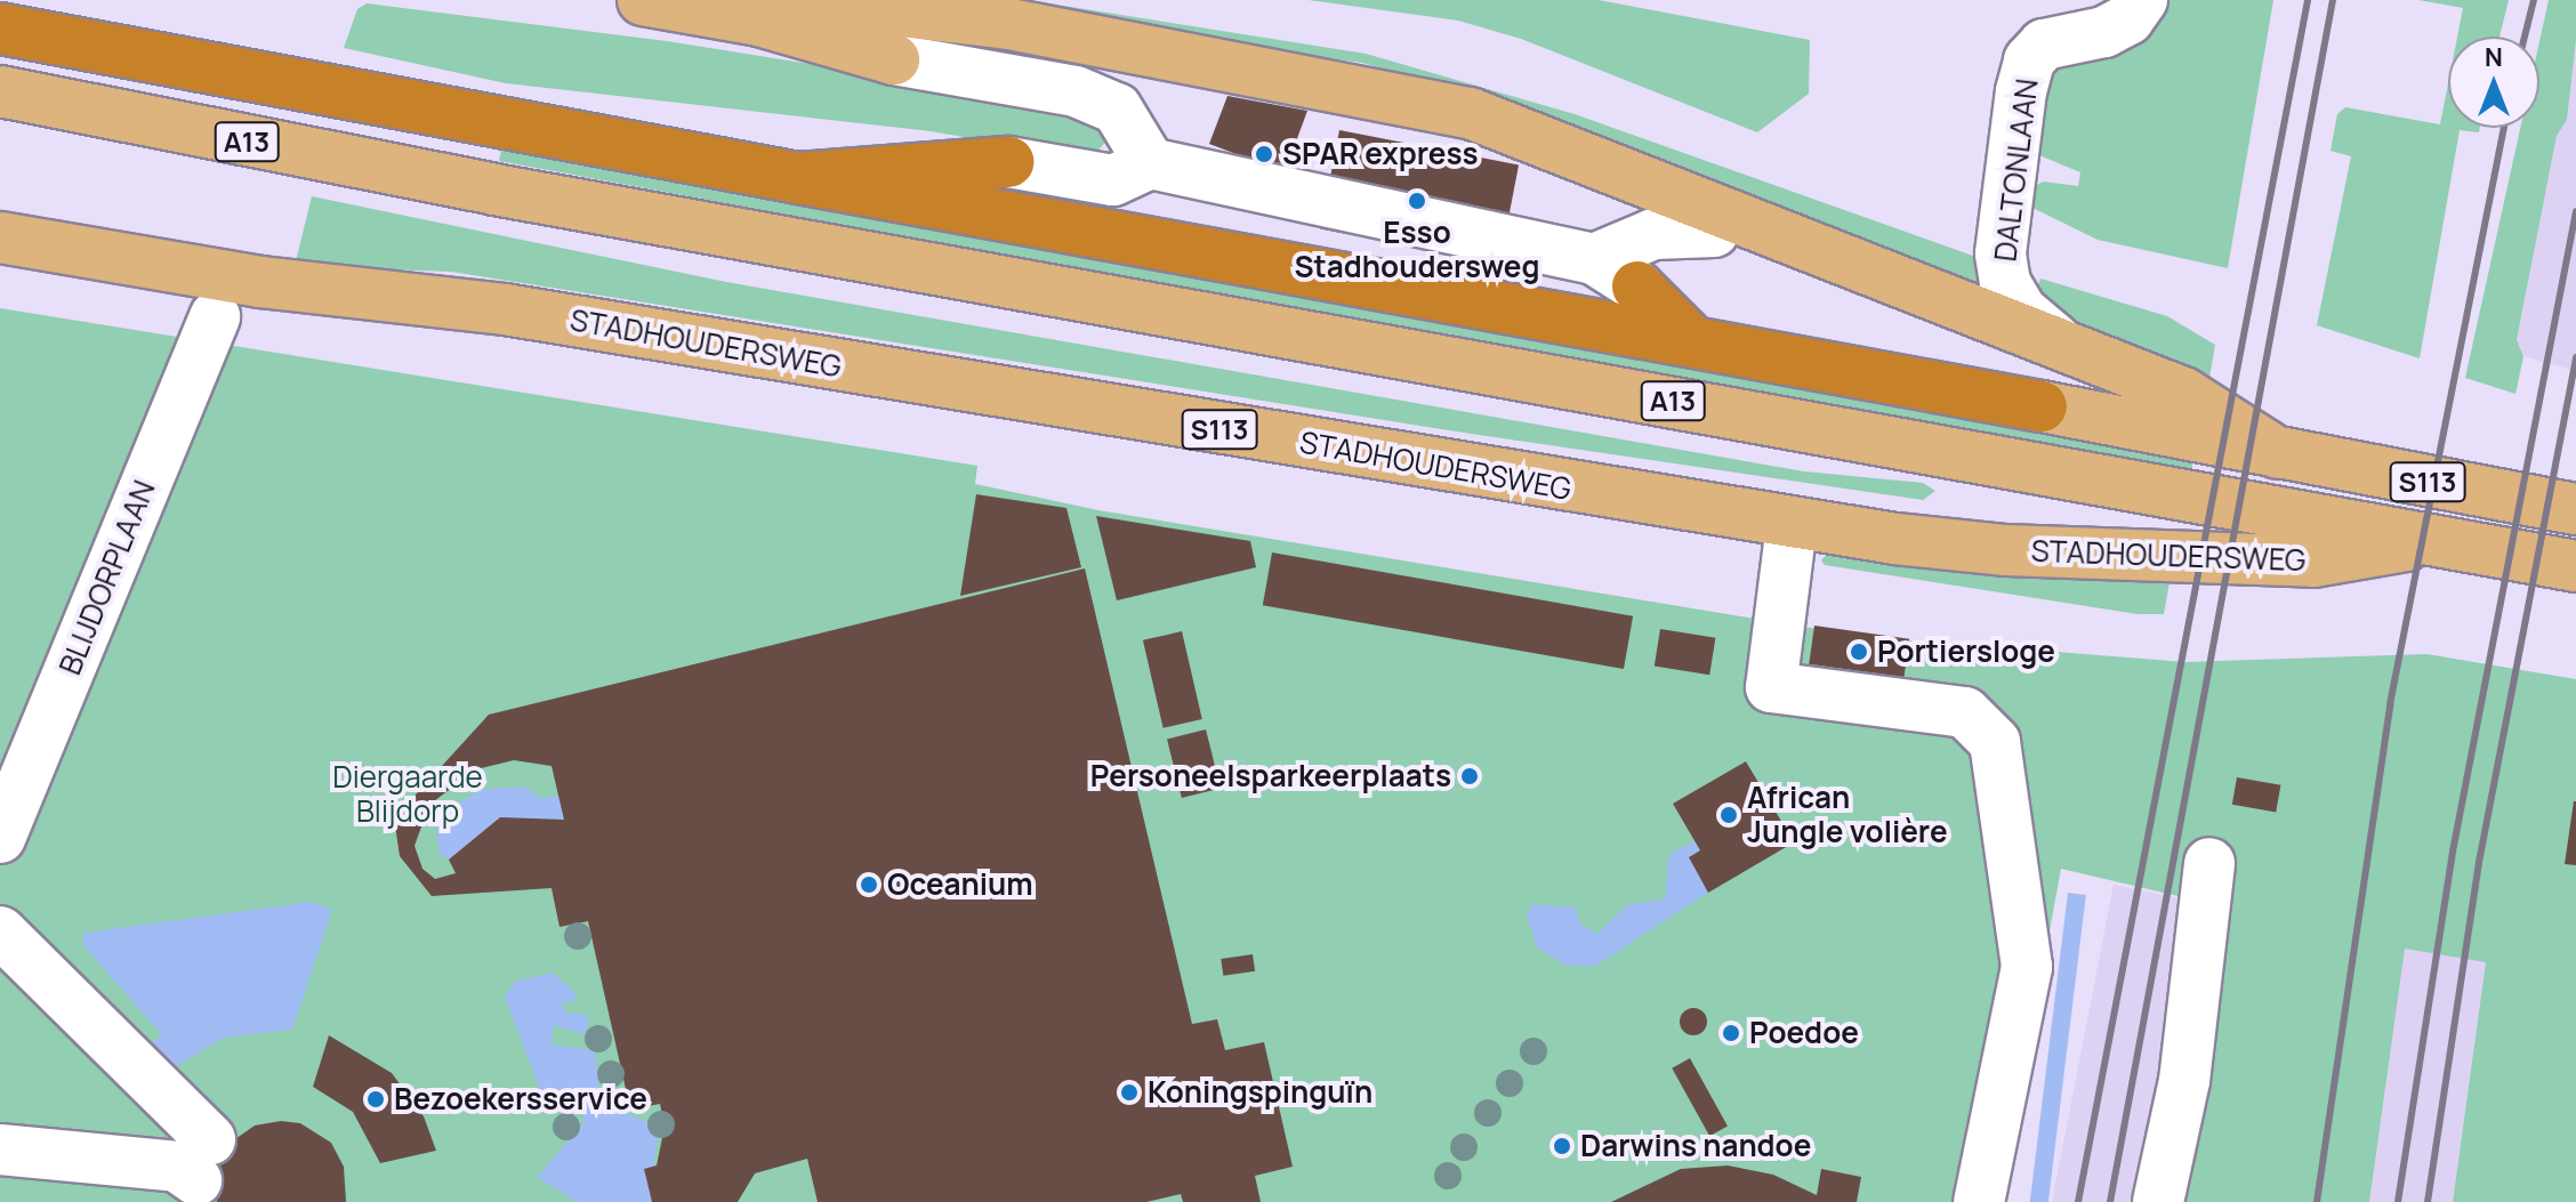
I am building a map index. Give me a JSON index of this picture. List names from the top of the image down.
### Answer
{
  "streets": {
    "highway": ["A13"],
    "main road": ["STADHOUDERSWEG", "S113"],
    "street": ["DALTONLAAN", "BLIJDORPLAAN"]
  },
  "crossings": [
    ["A13", "S113"],
    ["DALTONLAAN", "S113"]
  ],
  "parks": ["Diergaarde Blijdorp"],
  "places": [
    "SPAR express",
    "Esso Stadhoudersweg",
    "Portiersloge",
    "Personeelsparkeerplaats",
    "African Jungle volière",
    "Oceanium",
    "Poedoe",
    "Koningspinguïn",
    "Bezoekersservice",
    "Darwins nandoe"
  ],
  "north": "top"
}
